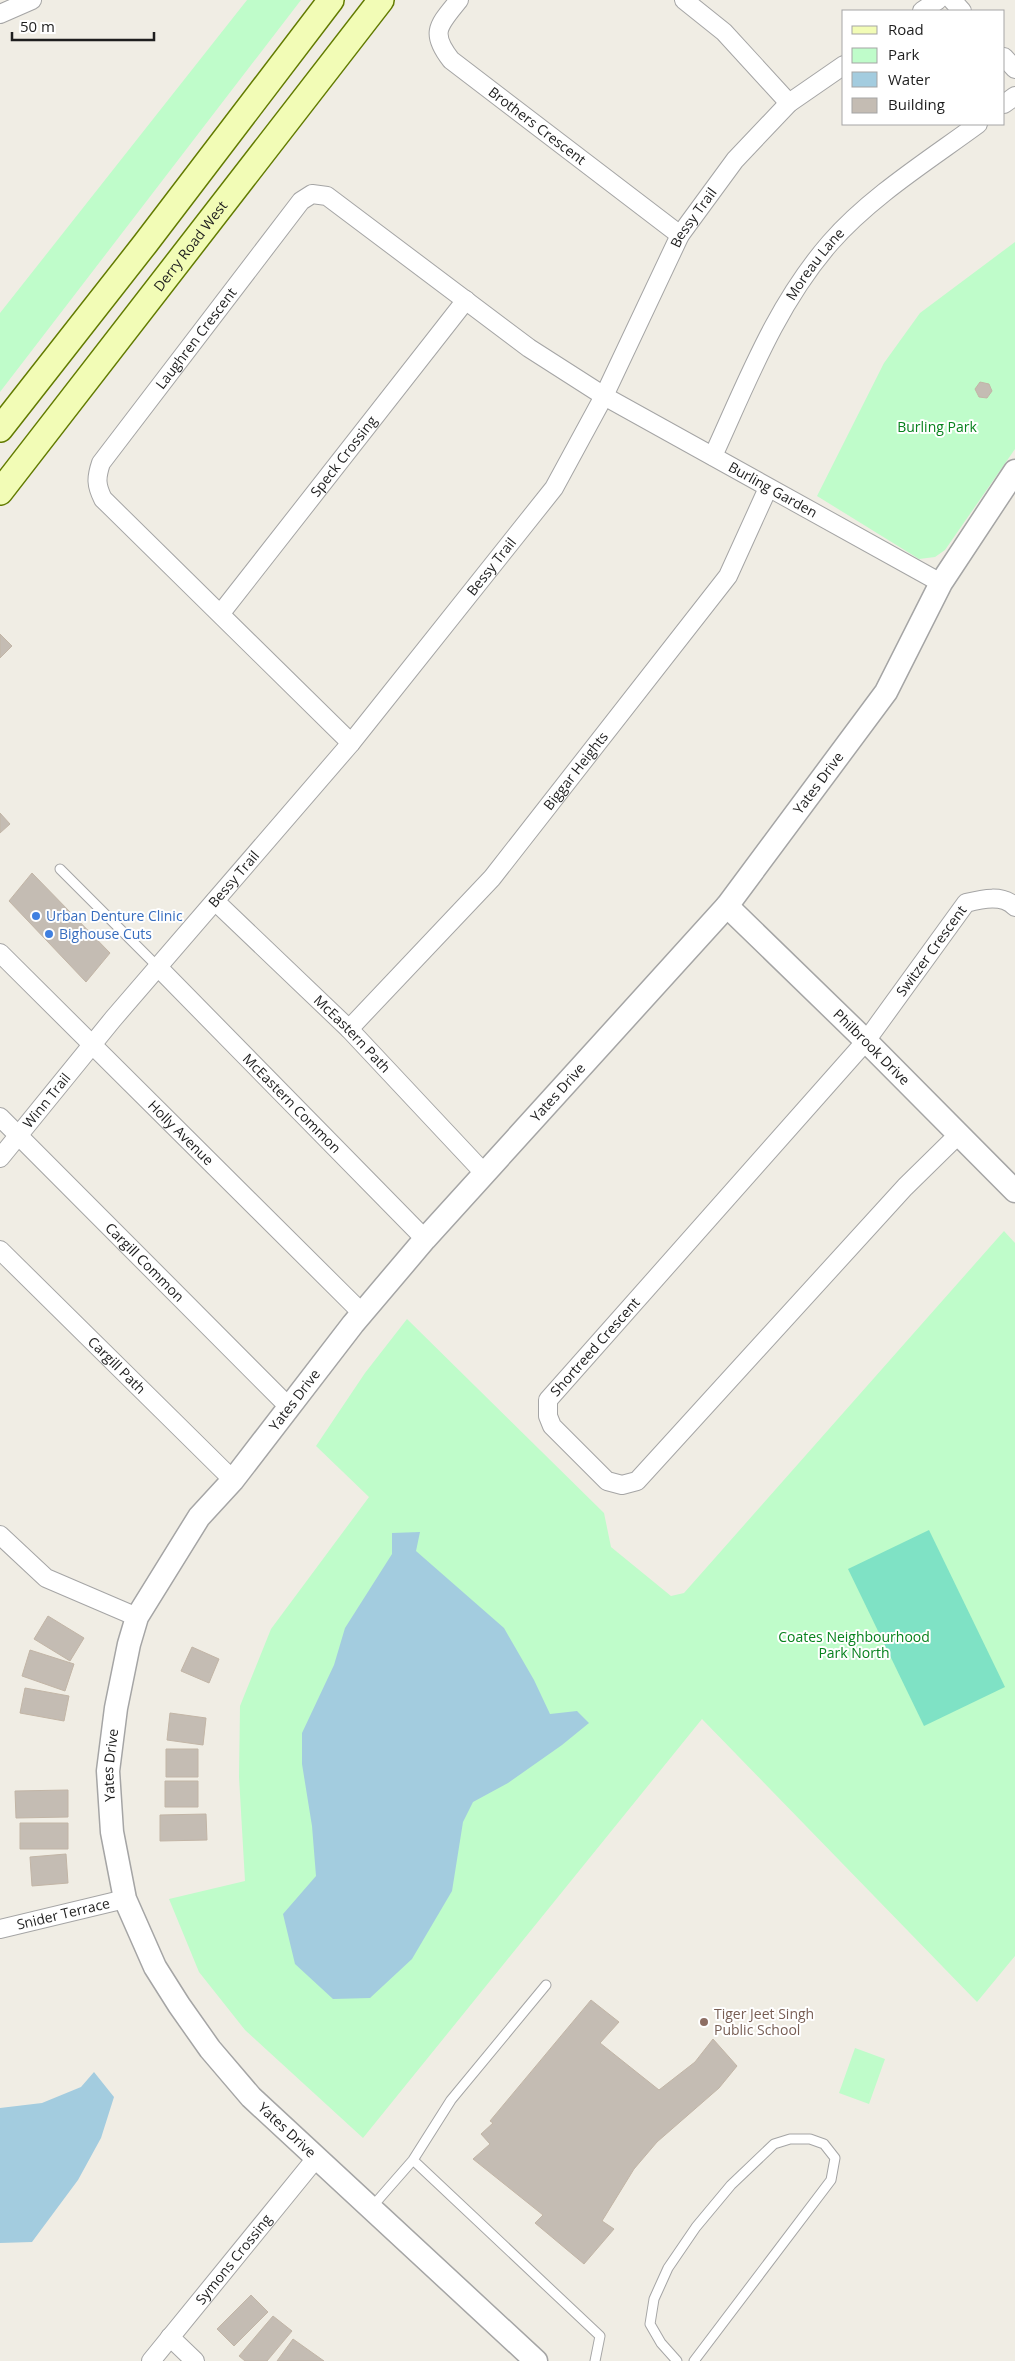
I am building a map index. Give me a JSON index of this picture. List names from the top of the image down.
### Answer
{
  "streets": {
    "main road": ["Derry Road West"],
    "street": [
      "Brothers Crescent",
      "Bessy Trail",
      "Moreau Lane",
      "Laughren Crescent",
      "Speck Crossing",
      "Burling Garden",
      "Biggar Heights",
      "Yates Drive",
      "Switzer Crescent",
      "McEastern Path",
      "Philbrook Drive",
      "Winn Trail",
      "McEastern Common",
      "Holly Avenue",
      "Cargill Common",
      "Shortreed Crescent",
      "Cargill Path",
      "Snider Terrace",
      "Symons Crossing"
    ]
  },
  "crossings": [
    ["Brothers Crescent", "Bessy Trail"],
    ["Bessy Trail", "Laughren Crescent"],
    ["Bessy Trail", "Burling Garden"],
    ["Bessy Trail", "McEastern Path"],
    ["Bessy Trail", "Winn Trail"],
    ["Bessy Trail", "McEastern Common"],
    ["Bessy Trail", "Holly Avenue"],
    ["Moreau Lane", "Burling Garden"],
    ["Laughren Crescent", "Speck Crossing"],
    ["Laughren Crescent", "Burling Garden"],
    ["Burling Garden", "Biggar Heights"],
    ["Burling Garden", "Yates Drive"],
    ["Biggar Heights", "McEastern Path"],
    ["Yates Drive", "McEastern Path"],
    ["Yates Drive", "Philbrook Drive"],
    ["Yates Drive", "McEastern Common"],
    ["Yates Drive", "Holly Avenue"],
    ["Yates Drive", "Cargill Common"],
    ["Yates Drive", "Cargill Path"],
    ["Yates Drive", "Snider Terrace"],
    ["Yates Drive", "Symons Crossing"],
    ["Switzer Crescent", "Philbrook Drive"],
    ["Switzer Crescent", "Shortreed Crescent"],
    ["Philbrook Drive", "Shortreed Crescent"],
    ["Winn Trail", "Holly Avenue"],
    ["Winn Trail", "Cargill Common"]
  ],
  "parks": ["Burling Park", "Coates Neighbourhood Park North"],
  "places": ["Urban Denture Clinic", "Bighouse Cuts", "Tiger Jeet Singh Public School"],
  "legend": [
    "Road",
    "Park",
    "Water",
    "Building"
  ],
  "scale_bar": "50 m"
}
